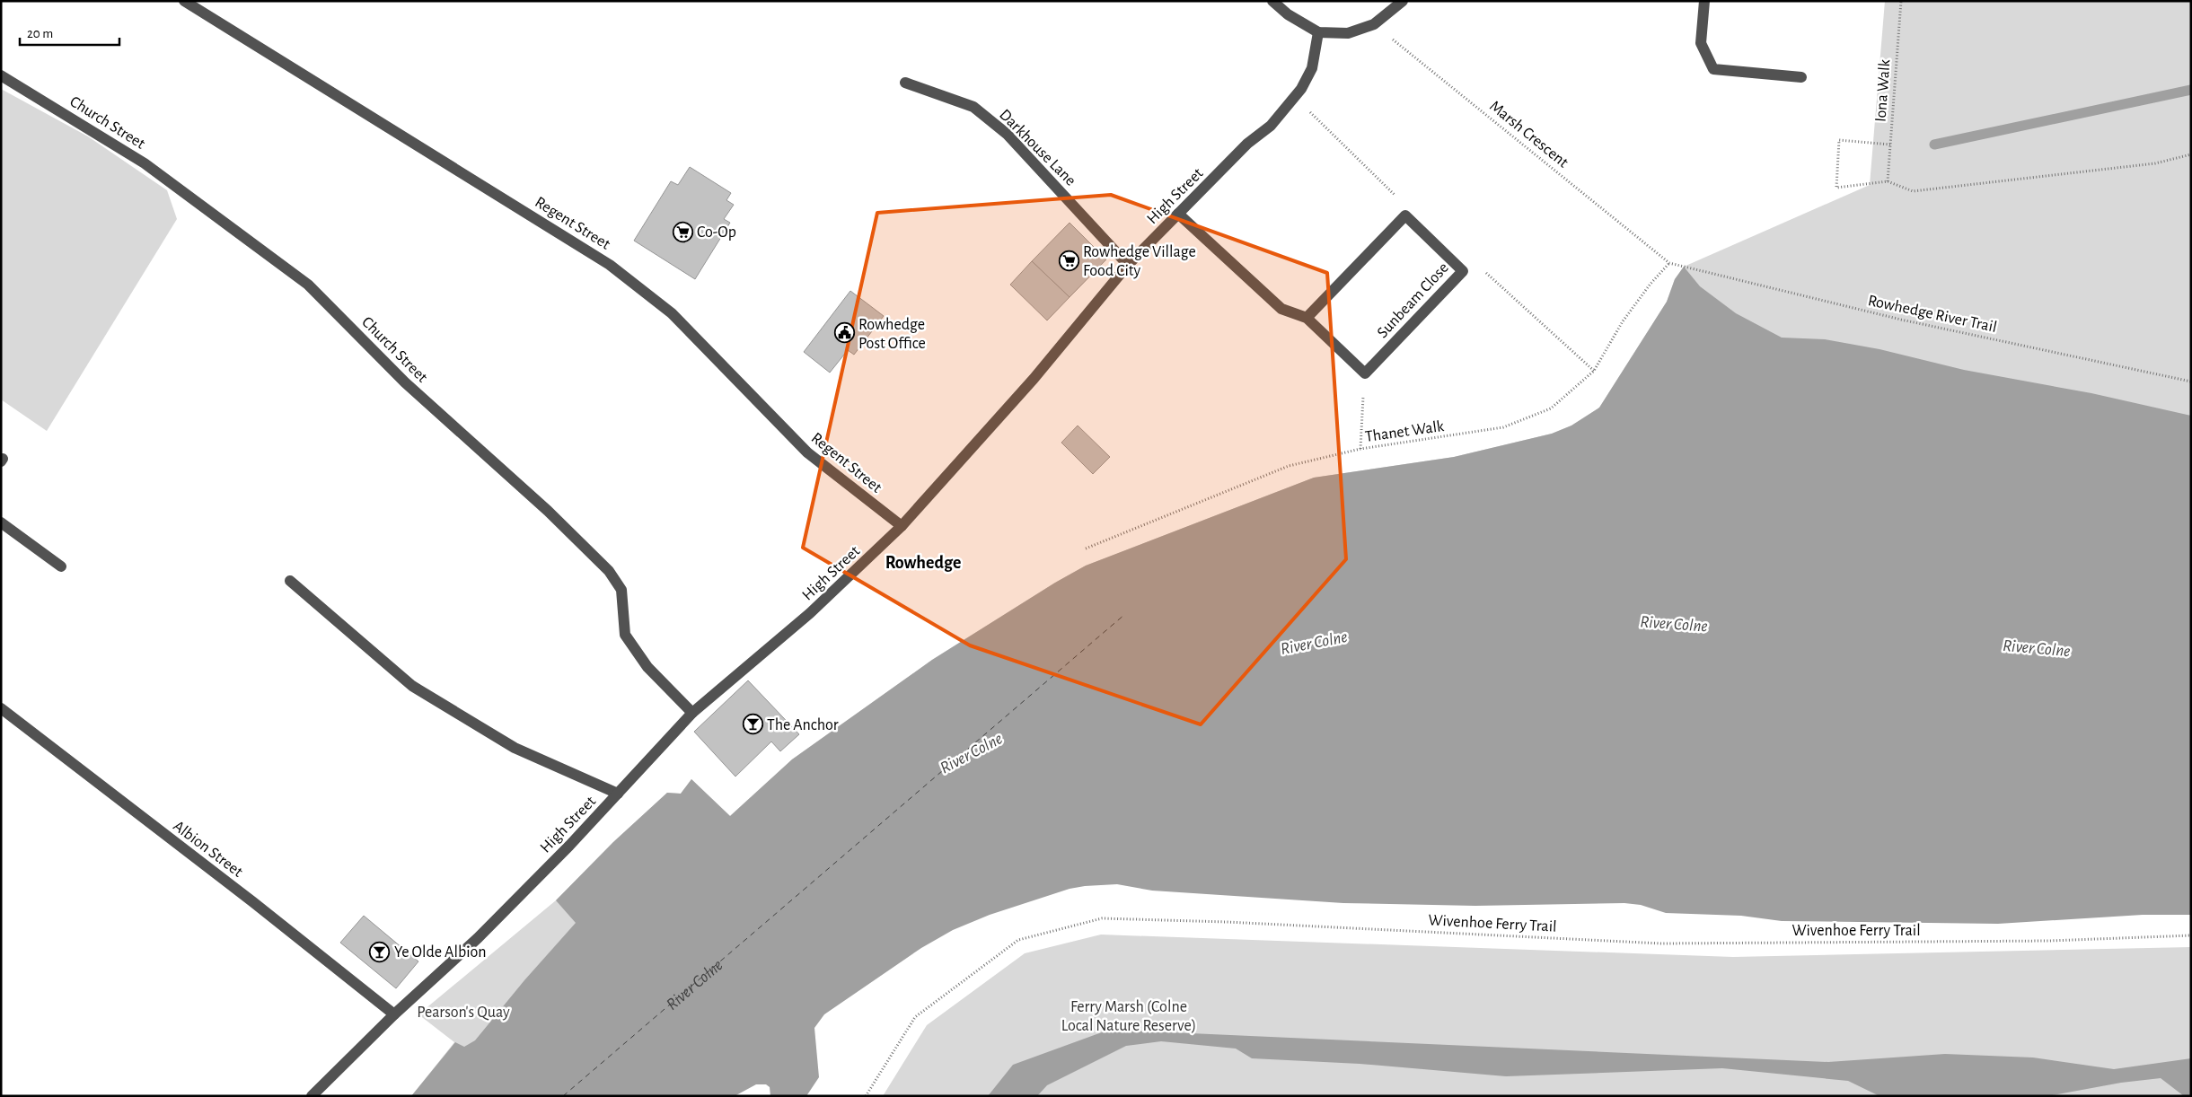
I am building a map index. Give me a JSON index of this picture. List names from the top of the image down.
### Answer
{
  "streets": {
    "street": [
      "Church Street",
      "Darkhouse Lane",
      "High Street",
      "Regent Street",
      "Sunbeam Close",
      "Albion Street"
    ],
    "path": [
      "Iona Walk",
      "Marsh Crescent",
      "Rowhedge River Trail",
      "Thanet Walk",
      "Wivenhoe Ferry Trail"
    ]
  },
  "crossings": [
    ["Church Street", "High Street"],
    ["Marsh Crescent", "Rowhedge River Trail"],
    ["Marsh Crescent", "Thanet Walk"],
    ["Darkhouse Lane", "High Street"],
    ["High Street", "Regent Street"],
    ["High Street", "Albion Street"],
    ["Rowhedge River Trail", "Thanet Walk"]
  ],
  "districts": ["Rowhedge"],
  "water": ["River Colne"],
  "parks": ["Ferry Marsh (Colne Local Nature Reserve)", "Pearson's Quay"],
  "places": {
    "supermarket": ["Co-Op", "Rowhedge Village Food City"],
    "public building": ["Rowhedge Post Office"],
    "bar": ["The Anchor", "Ye Olde Albion"]
  },
  "scale_bar": "20 m"
}
